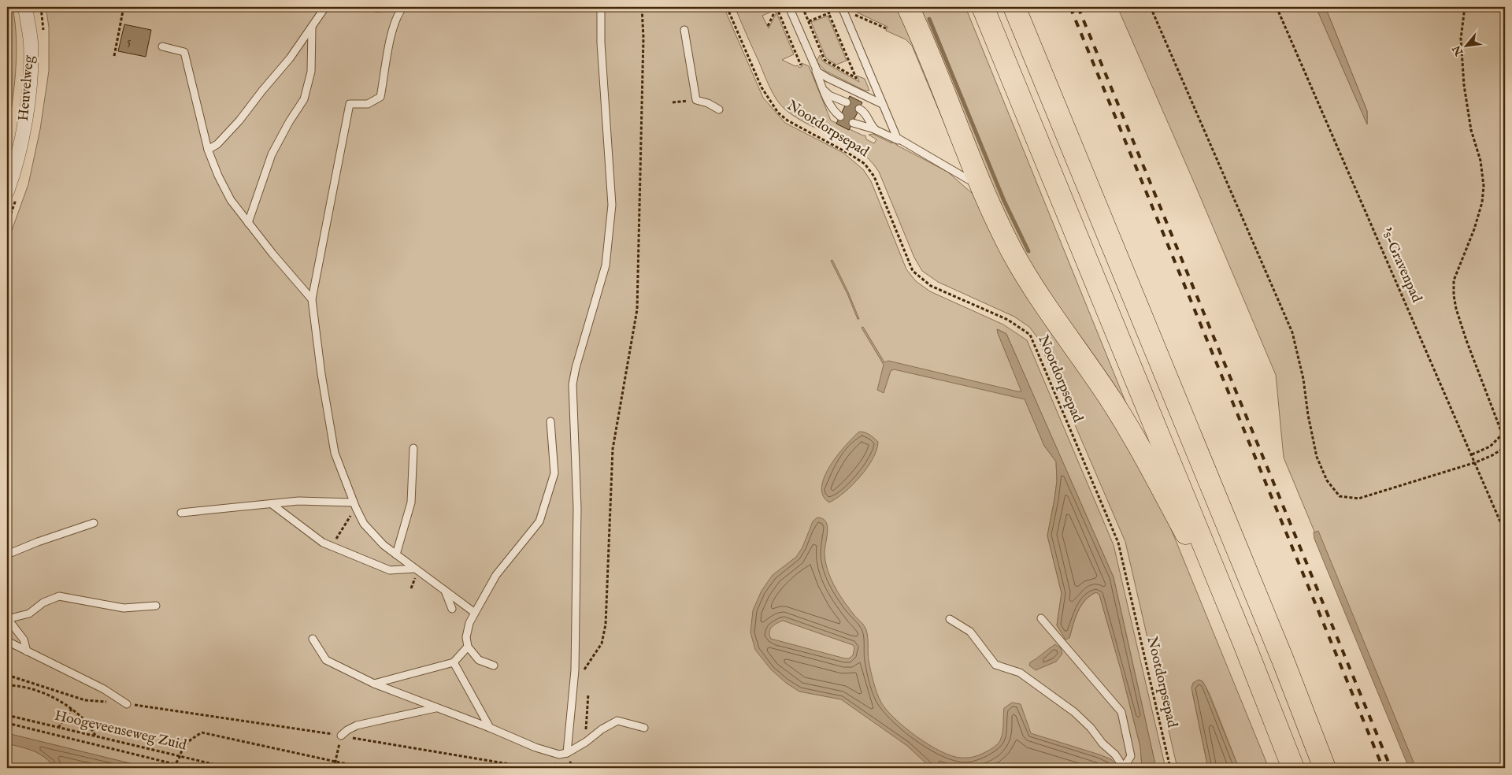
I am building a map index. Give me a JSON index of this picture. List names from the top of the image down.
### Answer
{
  "streets": {
    "street": ["Heuvelweg"],
    "path": ["Nootdorpsepad", "'s-Gravenpad", "Hoogeveenseweg Zuid"]
  },
  "house_numbers": ["5"],
  "north": "bottom left"
}
